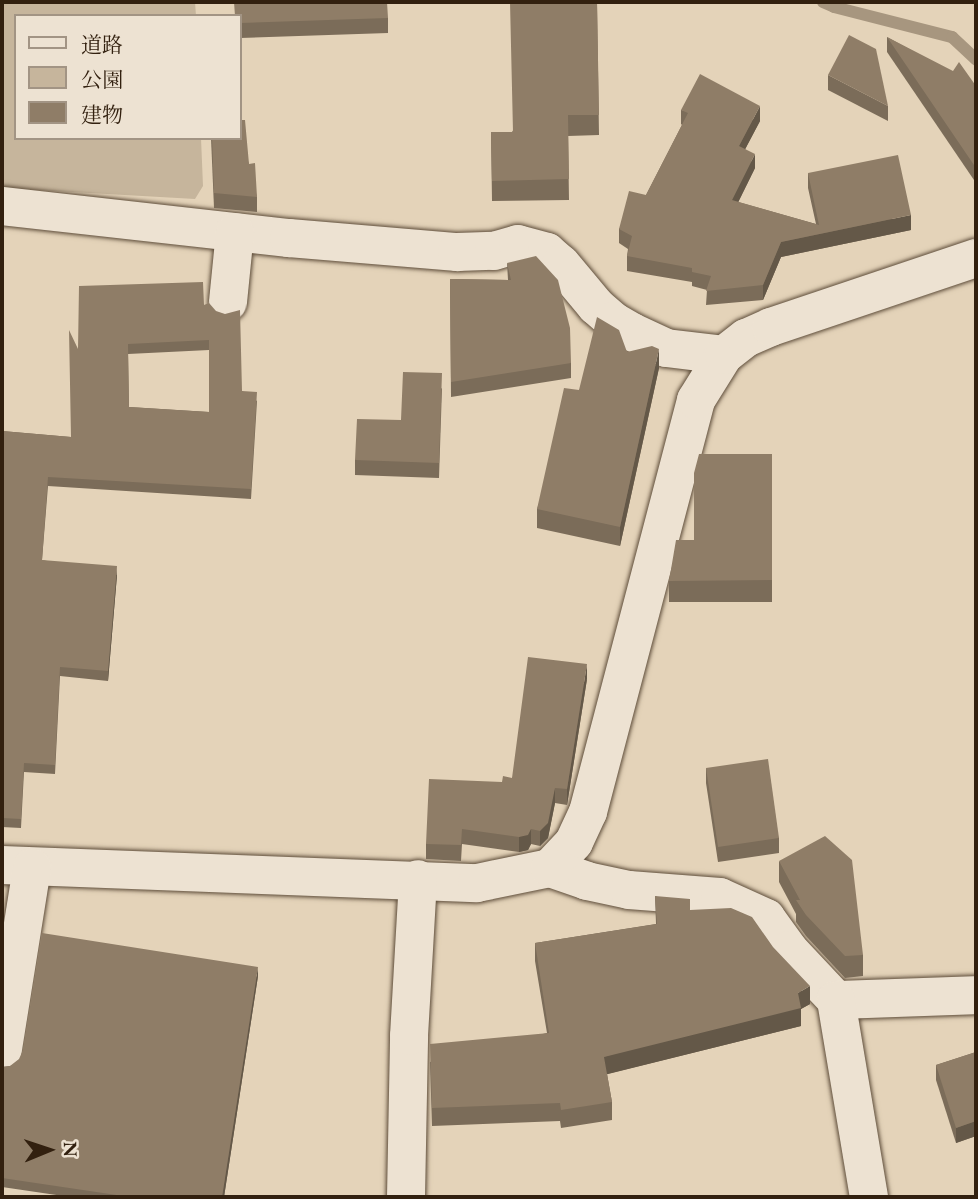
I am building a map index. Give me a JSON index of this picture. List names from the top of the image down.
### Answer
{
  "legend": ["道路", "公園", "建物"],
  "north": "right"
}
